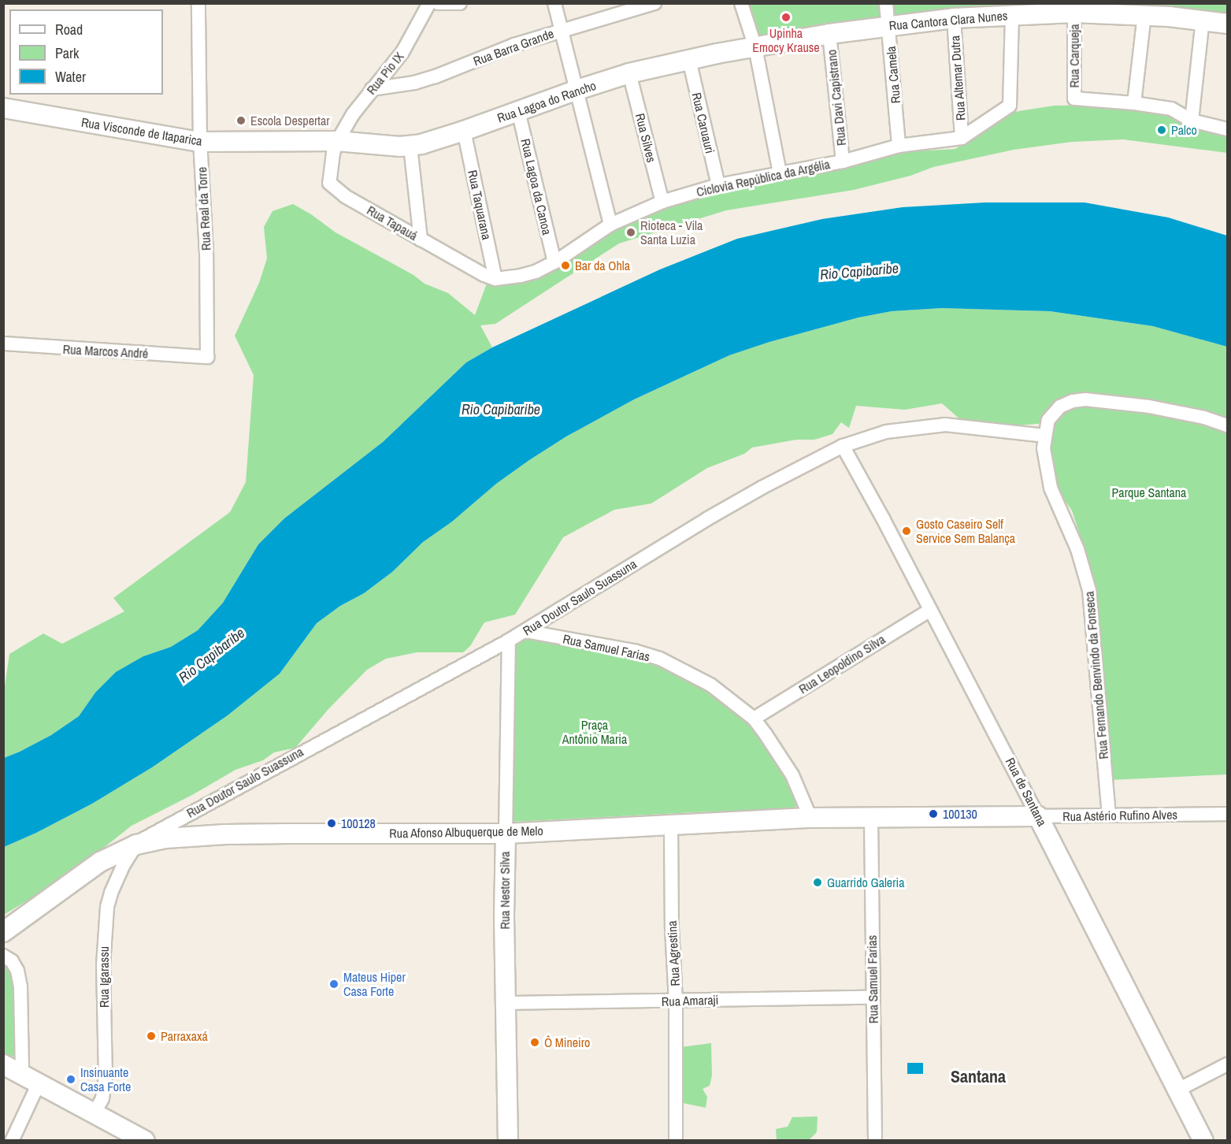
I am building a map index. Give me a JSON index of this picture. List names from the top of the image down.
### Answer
{
  "streets": {
    "street": [
      "Rua Cantora Clara Nunes",
      "Rua Barra Grande",
      "Rua Carqueja",
      "Rua Pio IX",
      "Rua Camela",
      "Rua Altemar Dutra",
      "Rua Davi Capistrano",
      "Rua Lagoa do Rancho",
      "Rua Caruauri",
      "Rua Visconde de Itaparica",
      "Rua Silves",
      "Ciclovia República da Argélia",
      "Rua Lagoa da Canoa",
      "Rua Taquarana",
      "Rua Real da Torre",
      "Rua Tapauá",
      "Rua Marcos André",
      "Rua Doutor Saulo Suassuna",
      "Rua Samuel Farias",
      "Rua Leopoldino Silva",
      "Rua Fernando Benvindo da Fonseca",
      "Rua de Santana",
      "Rua Astério Rufino Alves",
      "Rua Afonso Albuquerque de Melo",
      "Rua Nestor Silva",
      "Rua Agrestina",
      "Rua Igarassu",
      "Rua Amaraji"
    ]
  },
  "crossings": [
    ["Rua Cantora Clara Nunes", "Rua Carqueja"],
    ["Rua Cantora Clara Nunes", "Rua Camela"],
    ["Rua Cantora Clara Nunes", "Rua Altemar Dutra"],
    ["Rua Cantora Clara Nunes", "Rua Davi Capistrano"],
    ["Rua Cantora Clara Nunes", "Rua Lagoa do Rancho"],
    ["Rua Cantora Clara Nunes", "Ciclovia República da Argélia"],
    ["Rua Barra Grande", "Rua Pio IX"],
    ["Rua Pio IX", "Rua Lagoa do Rancho"],
    ["Rua Pio IX", "Rua Visconde de Itaparica"],
    ["Rua Pio IX", "Rua Tapauá"],
    ["Rua Camela", "Ciclovia República da Argélia"],
    ["Rua Altemar Dutra", "Ciclovia República da Argélia"],
    ["Rua Davi Capistrano", "Ciclovia República da Argélia"],
    ["Rua Lagoa do Rancho", "Rua Caruauri"],
    ["Rua Lagoa do Rancho", "Rua Visconde de Itaparica"],
    ["Rua Lagoa do Rancho", "Rua Silves"],
    ["Rua Lagoa do Rancho", "Rua Lagoa da Canoa"],
    ["Rua Lagoa do Rancho", "Rua Taquarana"],
    ["Rua Lagoa do Rancho", "Rua Tapauá"],
    ["Rua Caruauri", "Ciclovia República da Argélia"],
    ["Rua Visconde de Itaparica", "Rua Real da Torre"],
    ["Rua Visconde de Itaparica", "Rua Tapauá"],
    ["Rua Silves", "Ciclovia República da Argélia"],
    ["Ciclovia República da Argélia", "Rua Lagoa da Canoa"],
    ["Ciclovia República da Argélia", "Rua Taquarana"],
    ["Ciclovia República da Argélia", "Rua Tapauá"],
    ["Rua Taquarana", "Rua Tapauá"],
    ["Rua Real da Torre", "Rua Marcos André"],
    ["Rua Doutor Saulo Suassuna", "Rua Samuel Farias"],
    ["Rua Doutor Saulo Suassuna", "Rua Fernando Benvindo da Fonseca"],
    ["Rua Doutor Saulo Suassuna", "Rua de Santana"],
    ["Rua Doutor Saulo Suassuna", "Rua Afonso Albuquerque de Melo"],
    ["Rua Doutor Saulo Suassuna", "Rua Nestor Silva"],
    ["Rua Doutor Saulo Suassuna", "Rua Igarassu"],
    ["Rua Samuel Farias", "Rua Leopoldino Silva"],
    ["Rua Samuel Farias", "Rua Astério Rufino Alves"],
    ["Rua Samuel Farias", "Rua Afonso Albuquerque de Melo"],
    ["Rua Samuel Farias", "Rua Amaraji"],
    ["Rua Leopoldino Silva", "Rua de Santana"],
    ["Rua Fernando Benvindo da Fonseca", "Rua Astério Rufino Alves"],
    ["Rua de Santana", "Rua Astério Rufino Alves"],
    ["Rua Astério Rufino Alves", "Rua Afonso Albuquerque de Melo"],
    ["Rua Afonso Albuquerque de Melo", "Rua Nestor Silva"],
    ["Rua Afonso Albuquerque de Melo", "Rua Agrestina"],
    ["Rua Afonso Albuquerque de Melo", "Rua Igarassu"],
    ["Rua Nestor Silva", "Rua Amaraji"],
    ["Rua Agrestina", "Rua Amaraji"]
  ],
  "districts": ["Santana"],
  "water": ["Rio Capibaribe"],
  "parks": ["Parque Santana", "Praça Antônio Maria"],
  "places": [
    "Upinha Emocy Krause",
    "Escola Despertar",
    "Palco",
    "Rioteca - Vila Santa Luzia",
    "Bar da Ohla",
    "Gosto Caseiro Self Service Sem Balança",
    "100130",
    "100128",
    "Guarrido Galeria",
    "Mateus Hiper Casa Forte",
    "Parraxaxá",
    "Ô Mineiro",
    "Insinuante Casa Forte"
  ],
  "legend": ["Road", "Park", "Water"]
}
